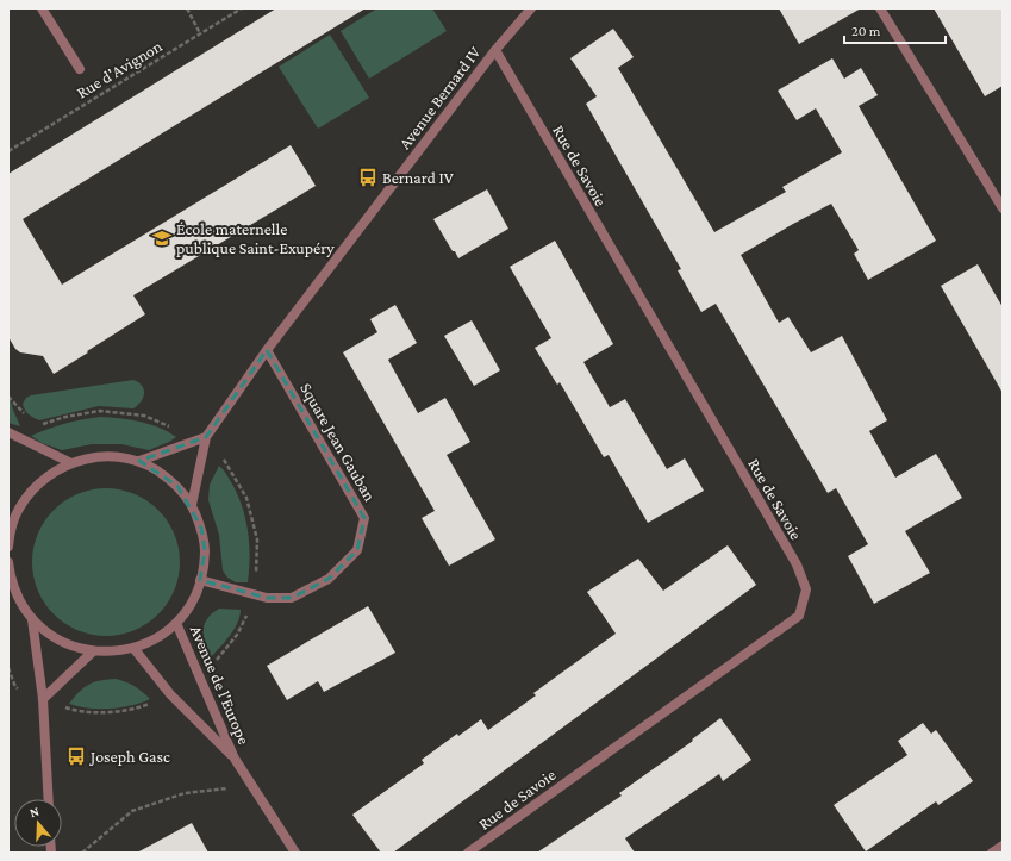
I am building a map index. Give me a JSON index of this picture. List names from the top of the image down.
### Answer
{
  "streets": {
    "street": [
      "Avenue Bernard IV",
      "Rue de Savoie",
      "Square Jean Gauban",
      "Avenue de l'Europe"
    ],
    "path": ["Rue d'Avignon"]
  },
  "crossings": [
    ["Avenue Bernard IV", "Rue de Savoie"],
    ["Avenue Bernard IV", "Square Jean Gauban"]
  ],
  "places": {
    "bus stop": ["Bernard IV", "Joseph Gasc"],
    "school or university": ["École maternelle publique Saint-Exupéry"]
  },
  "scale_bar": "20 m",
  "north": "top"
}
